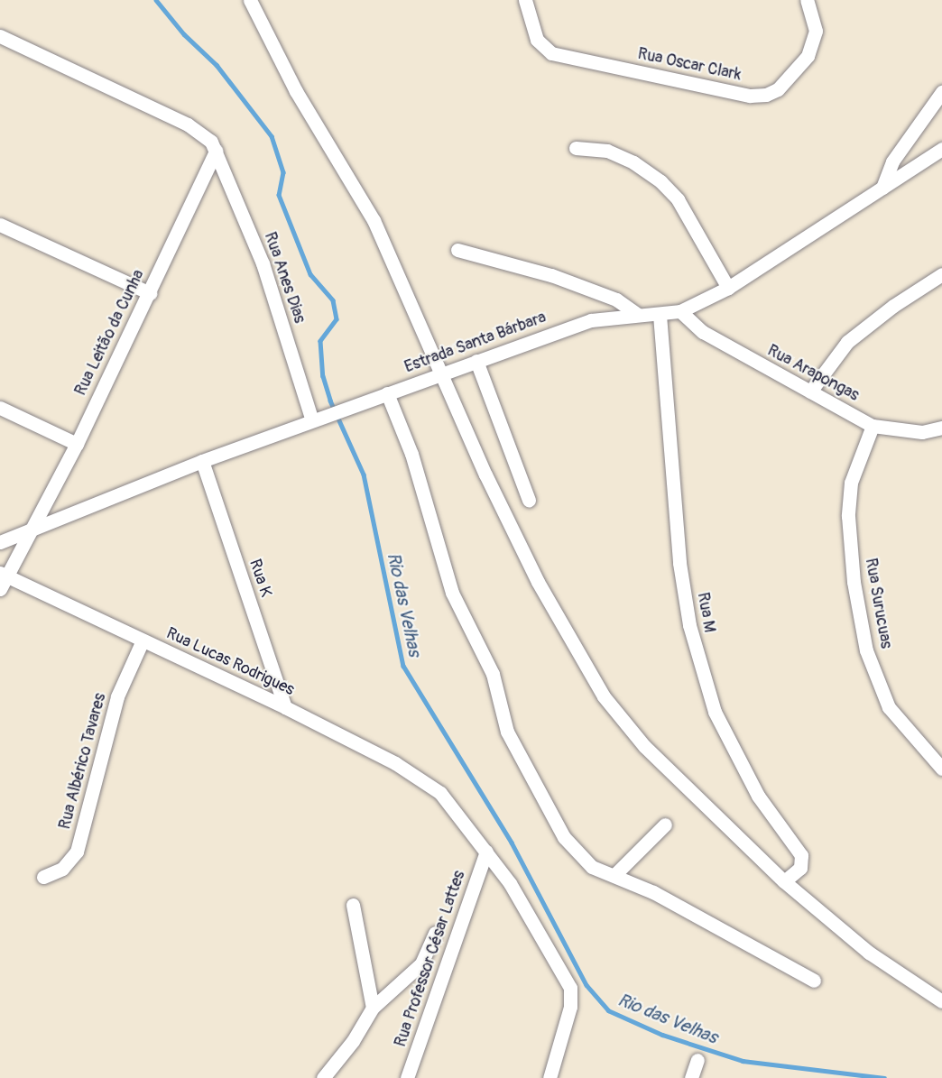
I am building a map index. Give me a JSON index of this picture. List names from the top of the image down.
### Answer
{
  "streets": {
    "street": [
      "Rua Oscar Clark",
      "Rua Anes Dias",
      "Rua Leitão da Cunha",
      "Estrada Santa Bárbara",
      "Rua Arapongas",
      "Rua K",
      "Rua Surucuas",
      "Rua M",
      "Rua Lucas Rodrigues",
      "Rua Albérico Tavares",
      "Rua Professor César Lattes"
    ]
  },
  "crossings": [
    ["Rua Anes Dias", "Rua Leitão da Cunha"],
    ["Rua Anes Dias", "Estrada Santa Bárbara"],
    ["Rua Leitão da Cunha", "Estrada Santa Bárbara"],
    ["Rua Leitão da Cunha", "Rua Lucas Rodrigues"],
    ["Estrada Santa Bárbara", "Rua Arapongas"],
    ["Estrada Santa Bárbara", "Rua K"],
    ["Estrada Santa Bárbara", "Rua M"],
    ["Rua Arapongas", "Rua Surucuas"],
    ["Rua K", "Rua Lucas Rodrigues"],
    ["Rua Lucas Rodrigues", "Rua Albérico Tavares"],
    ["Rua Lucas Rodrigues", "Rua Professor César Lattes"]
  ],
  "water": ["Rio das Velhas"]
}
